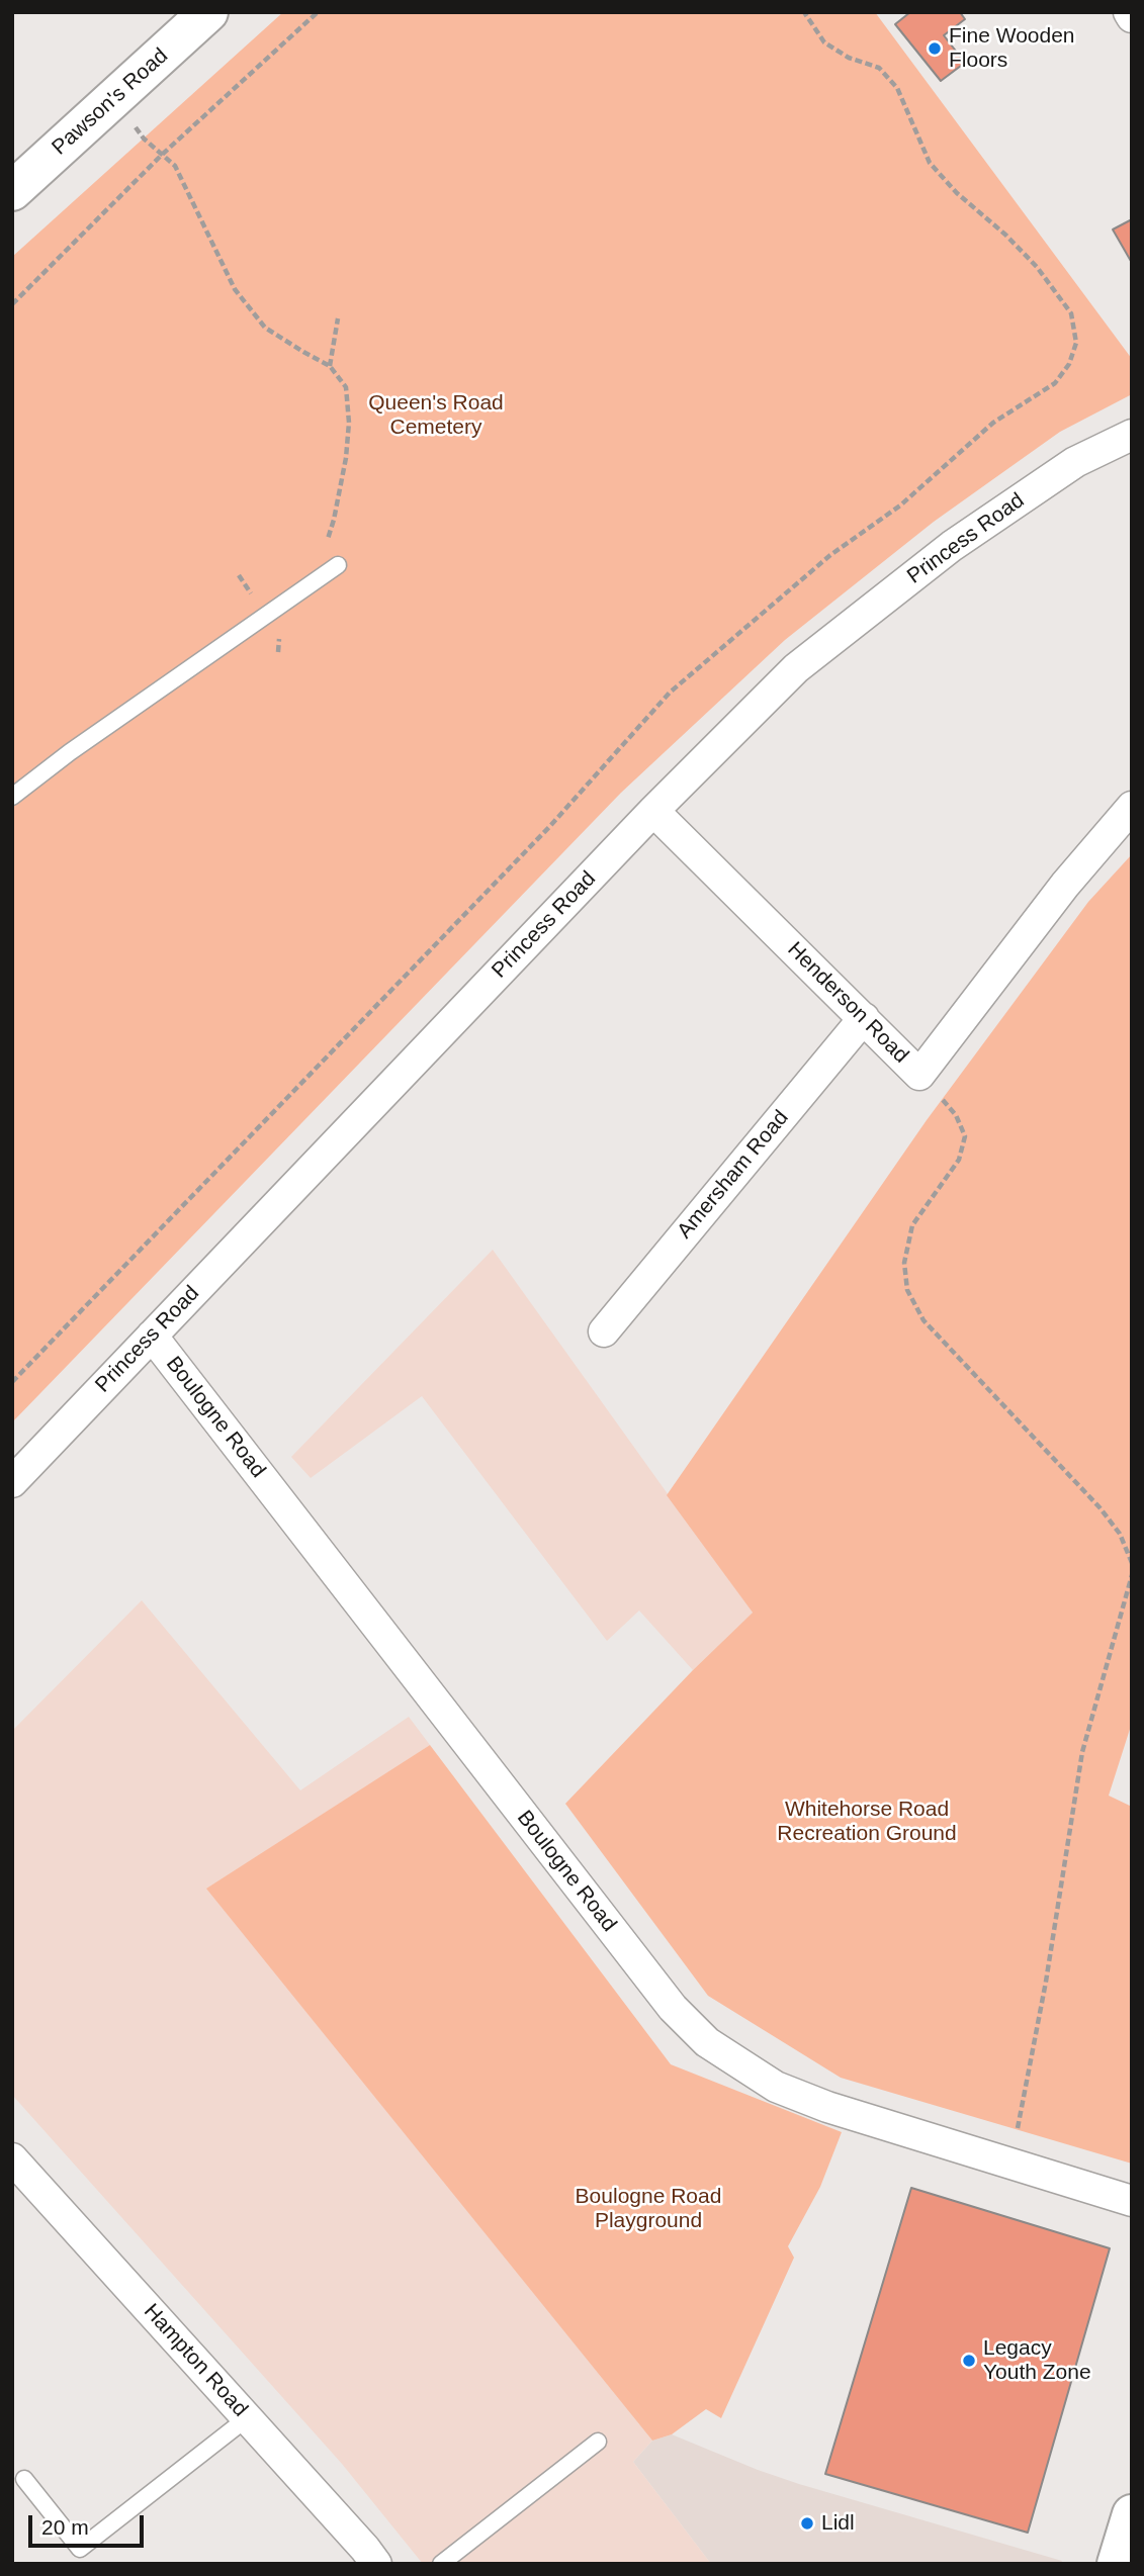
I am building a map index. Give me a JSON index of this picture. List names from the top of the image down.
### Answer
{
  "streets": {
    "street": [
      "Pawson's Road",
      "Princess Road",
      "Henderson Road",
      "Amersham Road",
      "Boulogne Road",
      "Hampton Road"
    ]
  },
  "crossings": [
    ["Princess Road", "Henderson Road"],
    ["Princess Road", "Boulogne Road"],
    ["Henderson Road", "Amersham Road"]
  ],
  "parks": ["Queen's Road Cemetery", "Whitehorse Road Recreation Ground", "Boulogne Road Playground"],
  "places": ["Fine Wooden Floors", "Legacy Youth Zone", "Lidl"],
  "scale_bar": "20 m"
}
